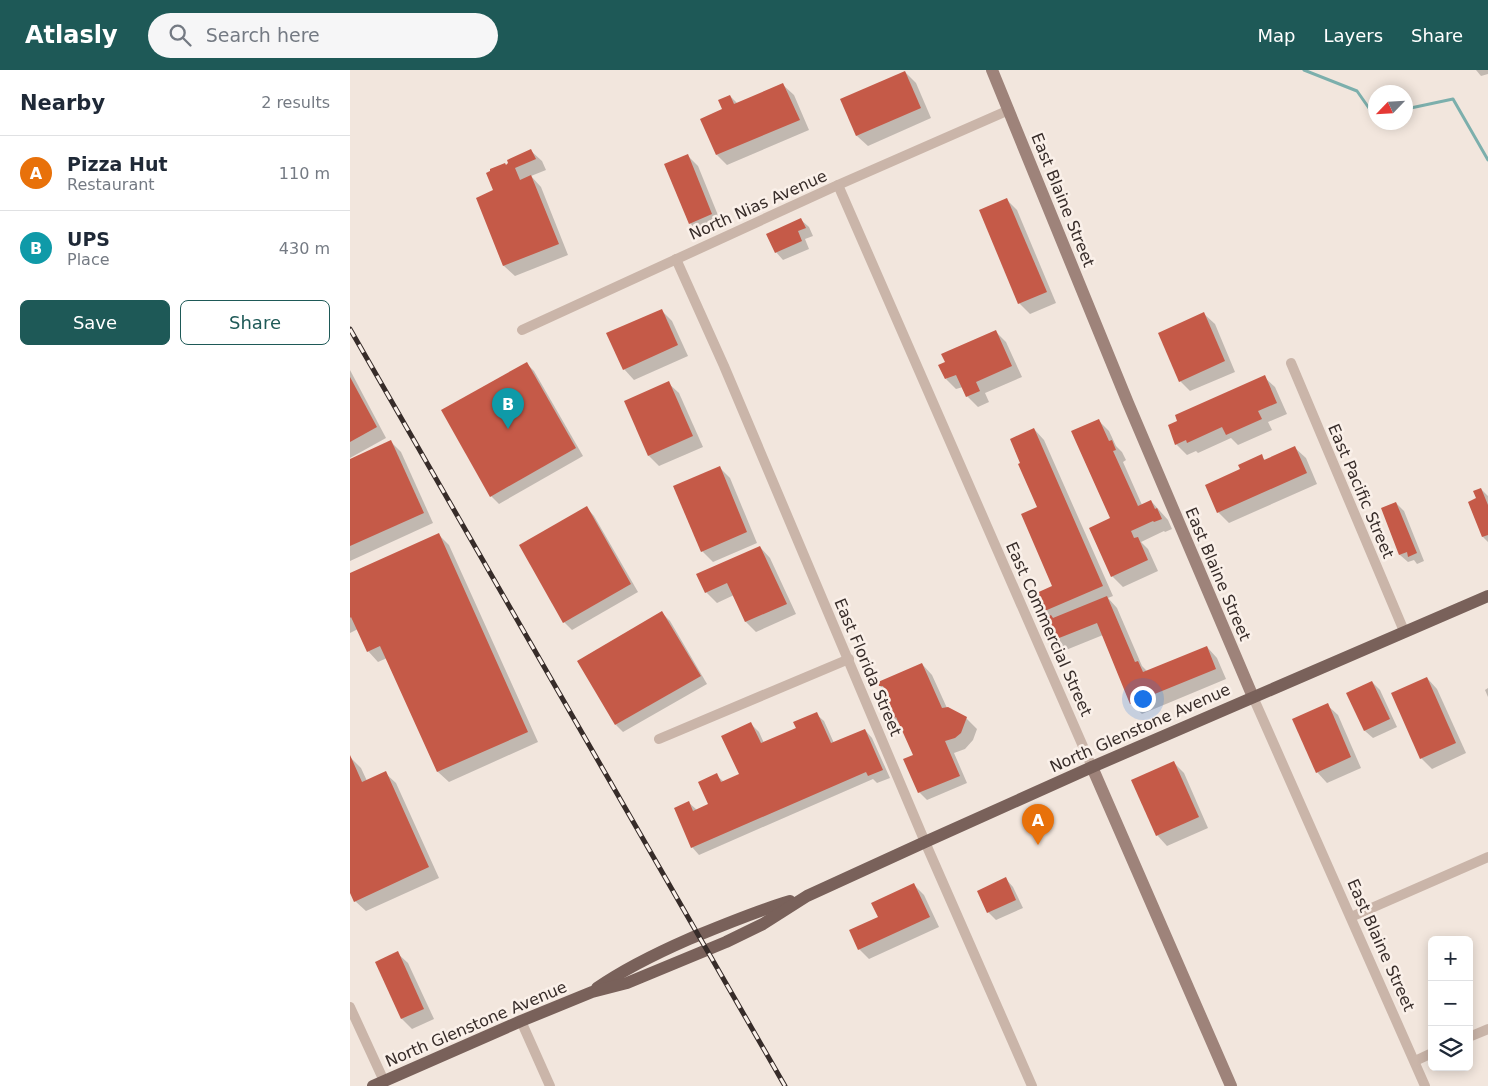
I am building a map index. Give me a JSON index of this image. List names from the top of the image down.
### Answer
{
  "streets": {
    "main road": ["North Glenstone Avenue"],
    "street": [
      "East Blaine Street",
      "North Nias Avenue",
      "East Pacific Street",
      "East Commercial Street",
      "East Florida Street"
    ]
  },
  "crossings": [
    ["East Blaine Street", "North Nias Avenue"],
    ["East Blaine Street", "North Glenstone Avenue"],
    ["North Nias Avenue", "East Commercial Street"],
    ["North Nias Avenue", "East Florida Street"],
    ["East Pacific Street", "North Glenstone Avenue"],
    ["East Commercial Street", "North Glenstone Avenue"],
    ["East Florida Street", "North Glenstone Avenue"]
  ],
  "north": "bottom left",
  "page": {
    "header": "Atlasly",
    "search": "Search here",
    "nav": ["Map", "Layers", "Share"],
    "heading": ["Nearby", "2 results"],
    "list": [
      {
        "mark": "A",
        "name": "Pizza Hut",
        "note": "Restaurant",
        "value": "110 m"
      },
      {
        "mark": "B",
        "name": "UPS",
        "note": "Place",
        "value": "430 m"
      }
    ],
    "buttons": ["Save", "Share"],
    "pins": ["B", "A"],
    "map_buttons": ["+", "−"]
  }
}
